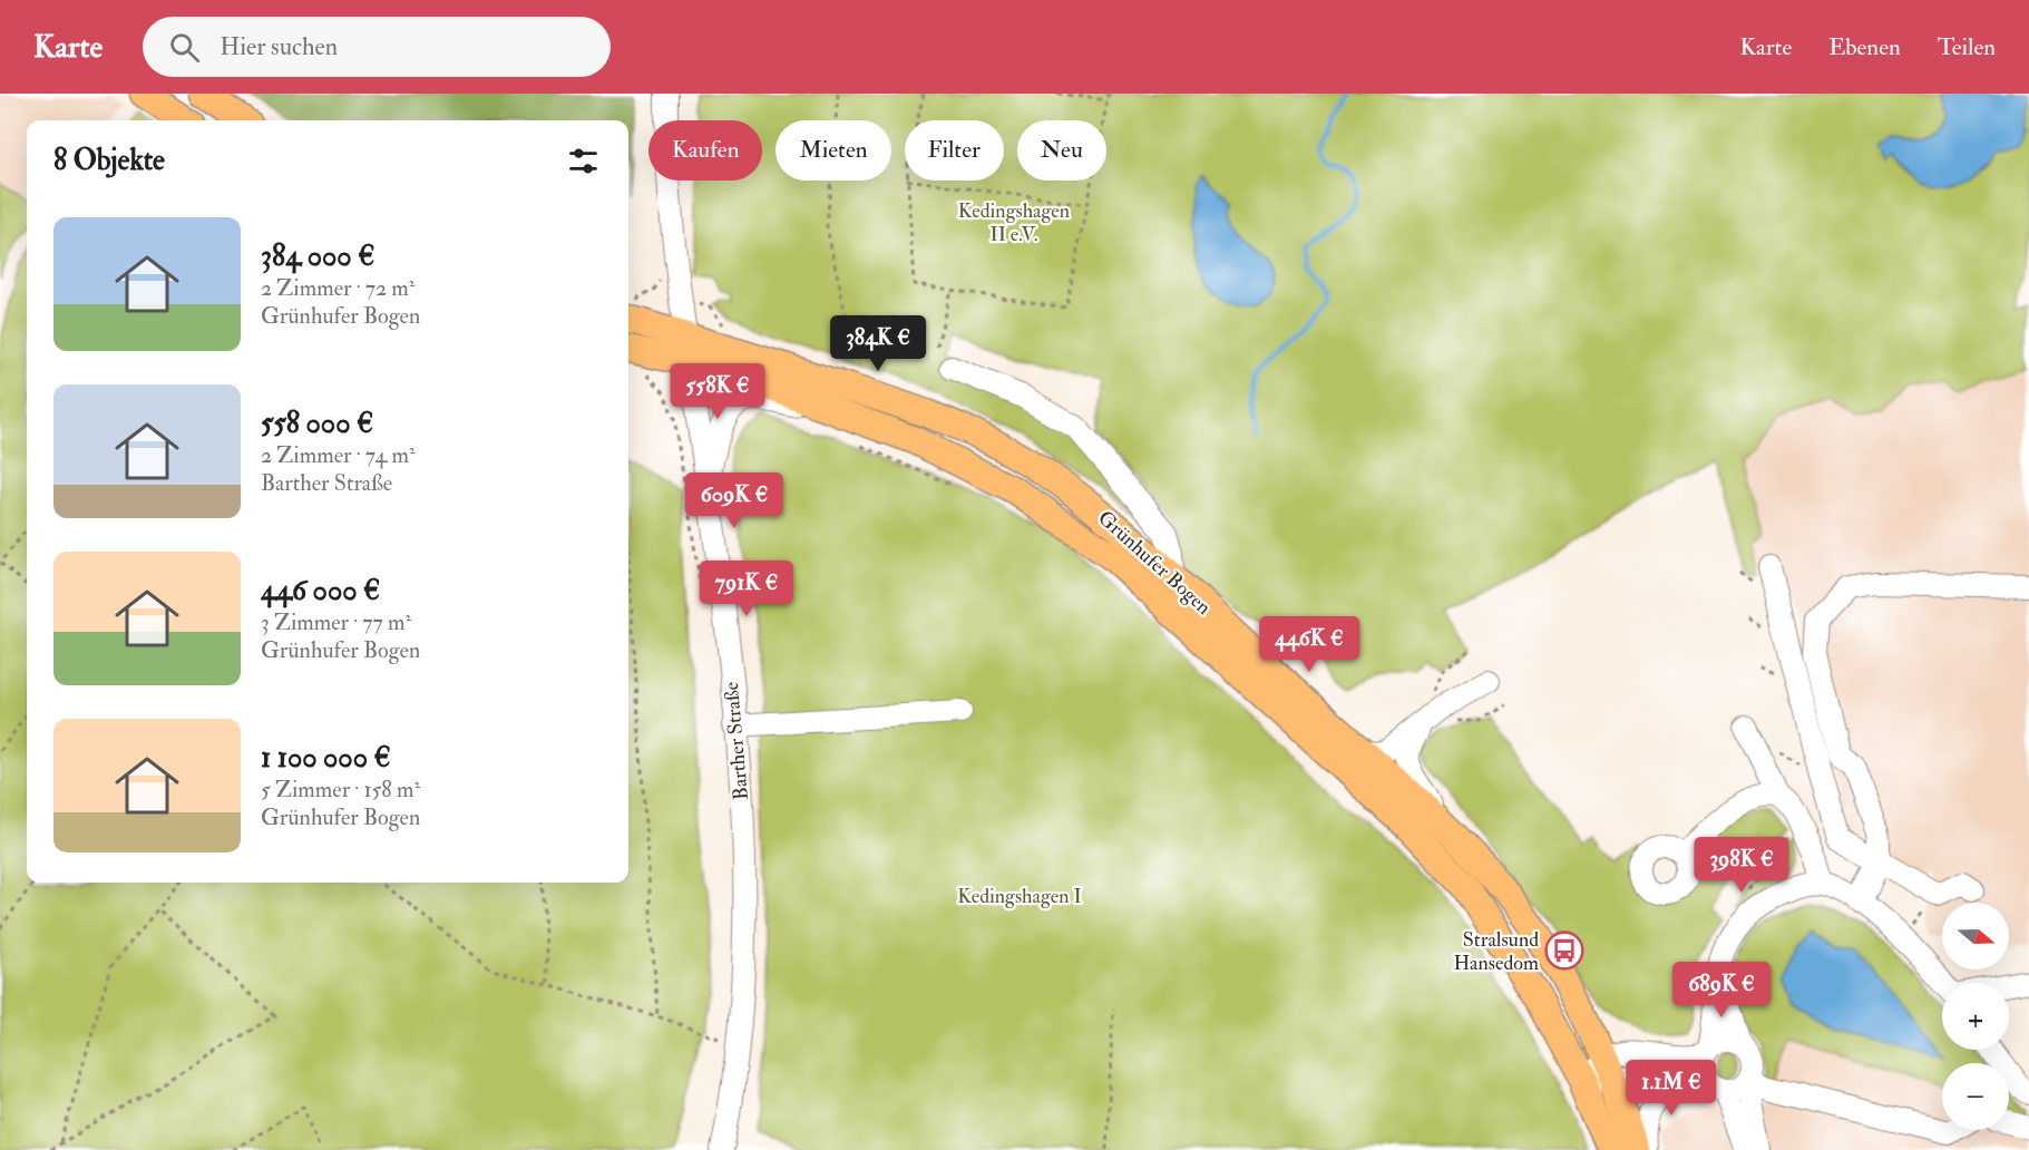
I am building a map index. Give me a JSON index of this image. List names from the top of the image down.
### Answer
{
  "streets": {
    "main road": ["Grünhufer Bogen"],
    "street": ["Barther Straße"]
  },
  "crossings": [
    ["Grünhufer Bogen", "Barther Straße"]
  ],
  "parks": ["Kedingshagen II e.V.", "Kedingshagen I"],
  "places": {
    "bus stop": ["Stralsund Hansedom"]
  },
  "north": "right",
  "page": {
    "header": "Karte",
    "search": "Hier suchen",
    "nav": ["Karte", "Ebenen", "Teilen"],
    "chip": [
      "Kaufen",
      "Mieten",
      "Filter",
      "Neu"
    ],
    "heading": "8 Objekte",
    "list": [
      {
        "name": "384 000 €",
        "note": "2 Zimmer · 72 m² · Grünhufer Bogen"
      },
      {
        "name": "558 000 €",
        "note": "2 Zimmer · 74 m² · Barther Straße"
      },
      {
        "name": "446 000 €",
        "note": "3 Zimmer · 77 m² · Grünhufer Bogen"
      },
      {
        "name": "1 100 000 €",
        "note": "5 Zimmer · 158 m² · Grünhufer Bogen"
      }
    ],
    "price": [
      "384K €",
      "558K €",
      "609K €",
      "791K €",
      "446K €",
      "398K €",
      "689K €",
      "1.1M €"
    ],
    "map_buttons": ["+", "−"]
  }
}
